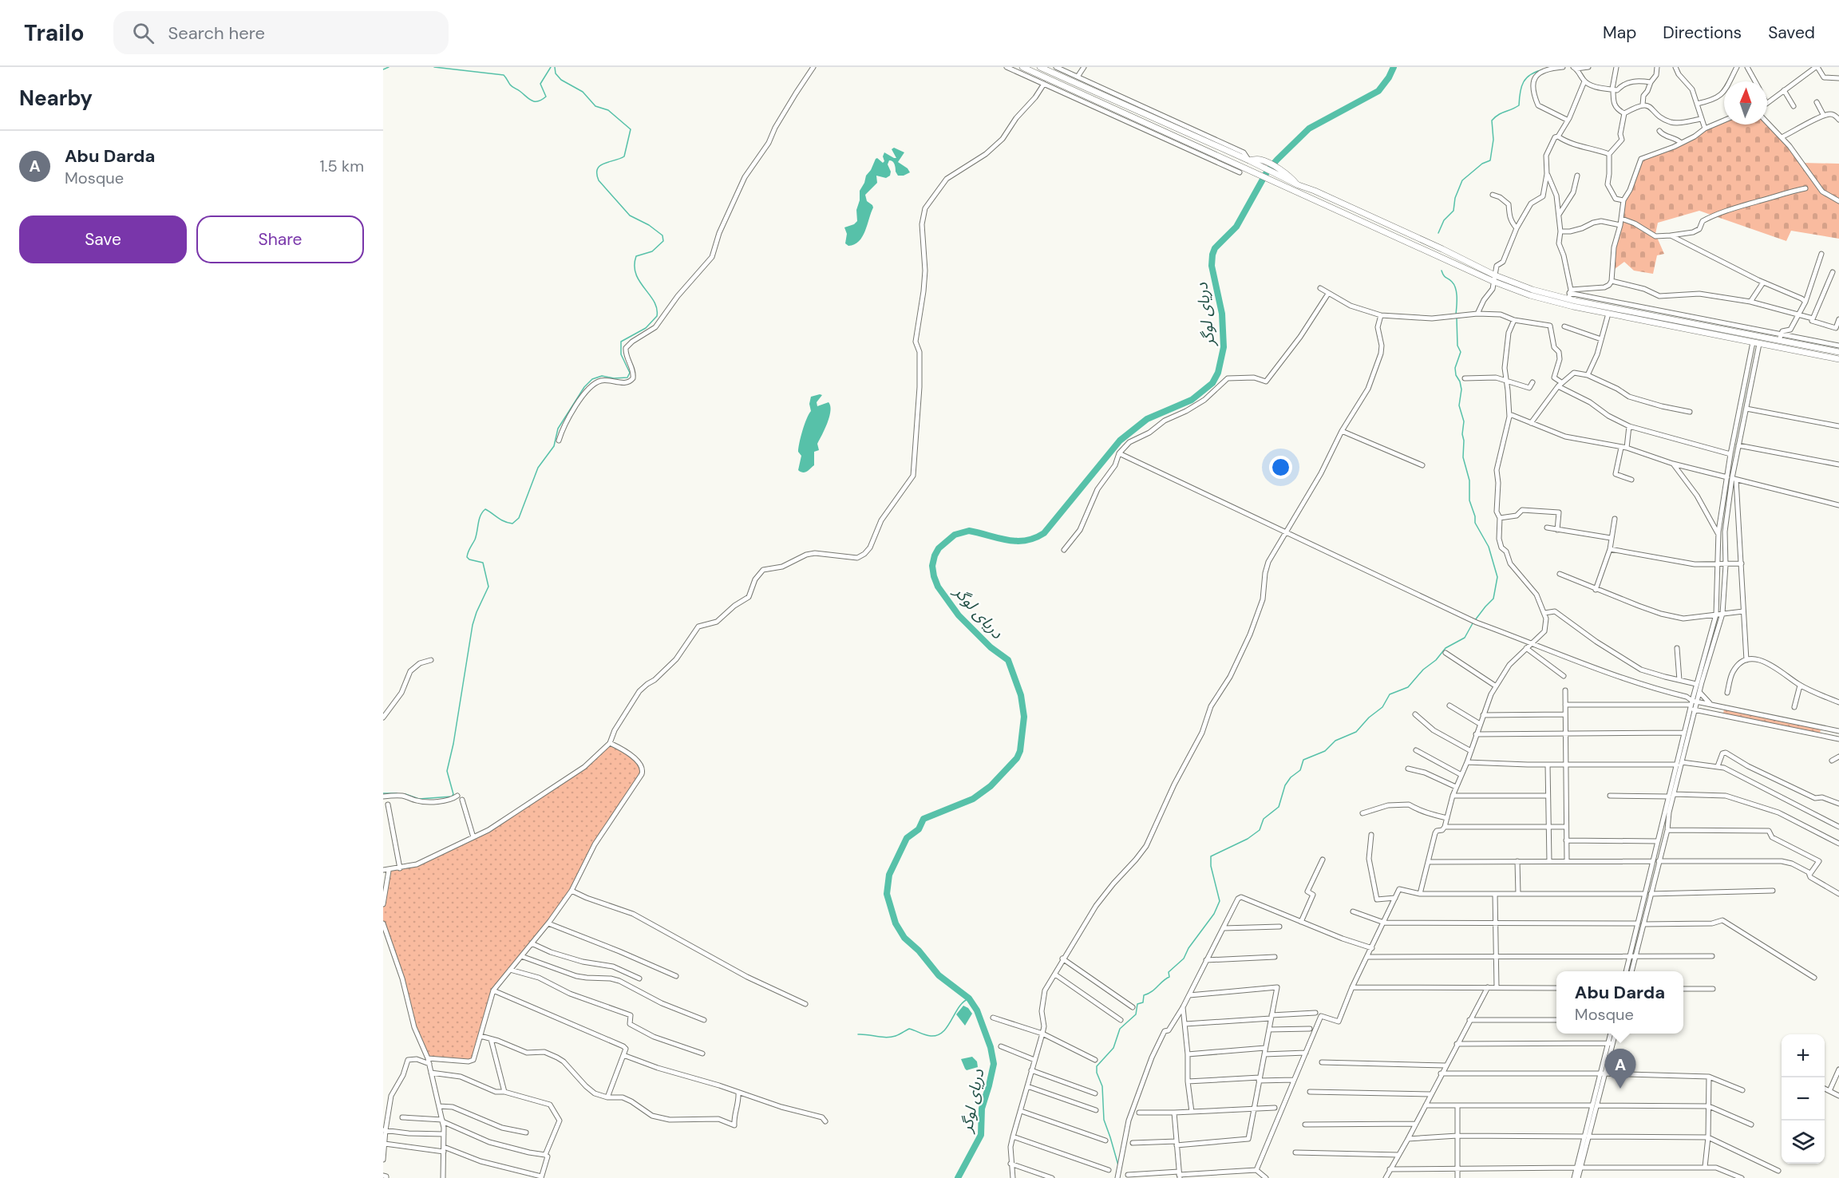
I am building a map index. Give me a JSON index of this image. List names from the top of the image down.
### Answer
{
  "water": ["دریای لوگر"],
  "north": "top",
  "page": {
    "header": "Trailo",
    "search": "Search here",
    "nav": ["Map", "Directions", "Saved"],
    "heading": "Nearby",
    "list": [
      {
        "mark": "A",
        "name": "Abu Darda",
        "note": "Mosque",
        "value": "1.5 km"
      }
    ],
    "buttons": ["Save", "Share"],
    "popup": ["Abu Darda", "Mosque"],
    "map_buttons": ["+", "−"],
    "pins": "A"
  }
}
